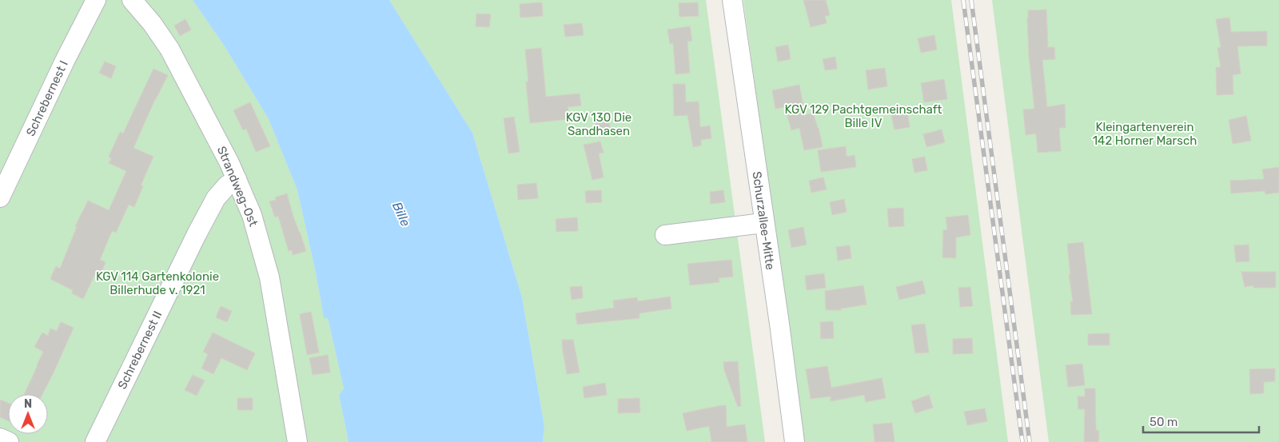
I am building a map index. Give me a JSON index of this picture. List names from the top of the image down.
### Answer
{
  "streets": {
    "street": [
      "Schrebernest I",
      "Strandweg-Ost",
      "Schurzallee-Mitte",
      "Schrebernest II"
    ]
  },
  "crossings": [
    ["Strandweg-Ost", "Schrebernest II"]
  ],
  "water": ["Bille"],
  "parks": [
    "KGV 129 Pachtgemeinschaft Bille IV",
    "KGV 130 Die Sandhasen",
    "Kleingartenverein 142 Horner Marsch",
    "KGV 114 Gartenkolonie Billerhude v. 1921"
  ],
  "scale_bar": "50 m",
  "north": "top"
}
